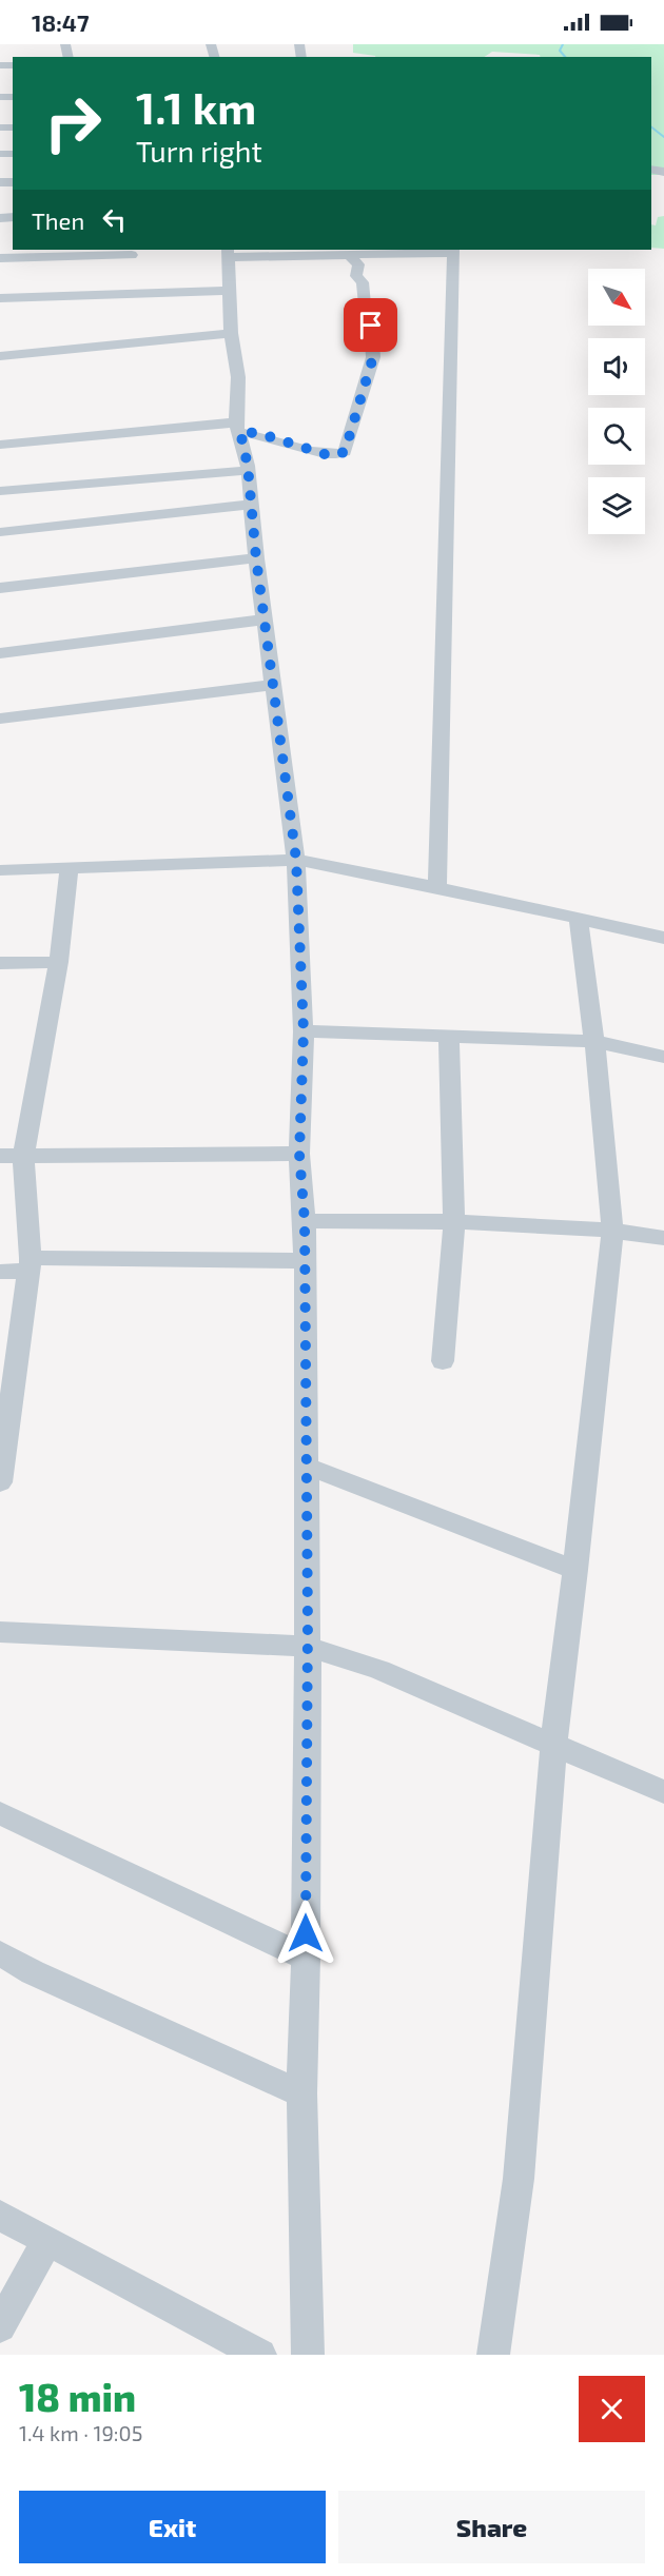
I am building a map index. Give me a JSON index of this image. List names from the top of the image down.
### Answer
{
  "north": "bottom right",
  "page": {
    "status": "18:47",
    "turn": ["1.1 km", "Turn right"],
    "then": "Then",
    "heading": ["18 min", "1.4 km · 19:05"],
    "buttons": ["Exit", "Share"]
  }
}
